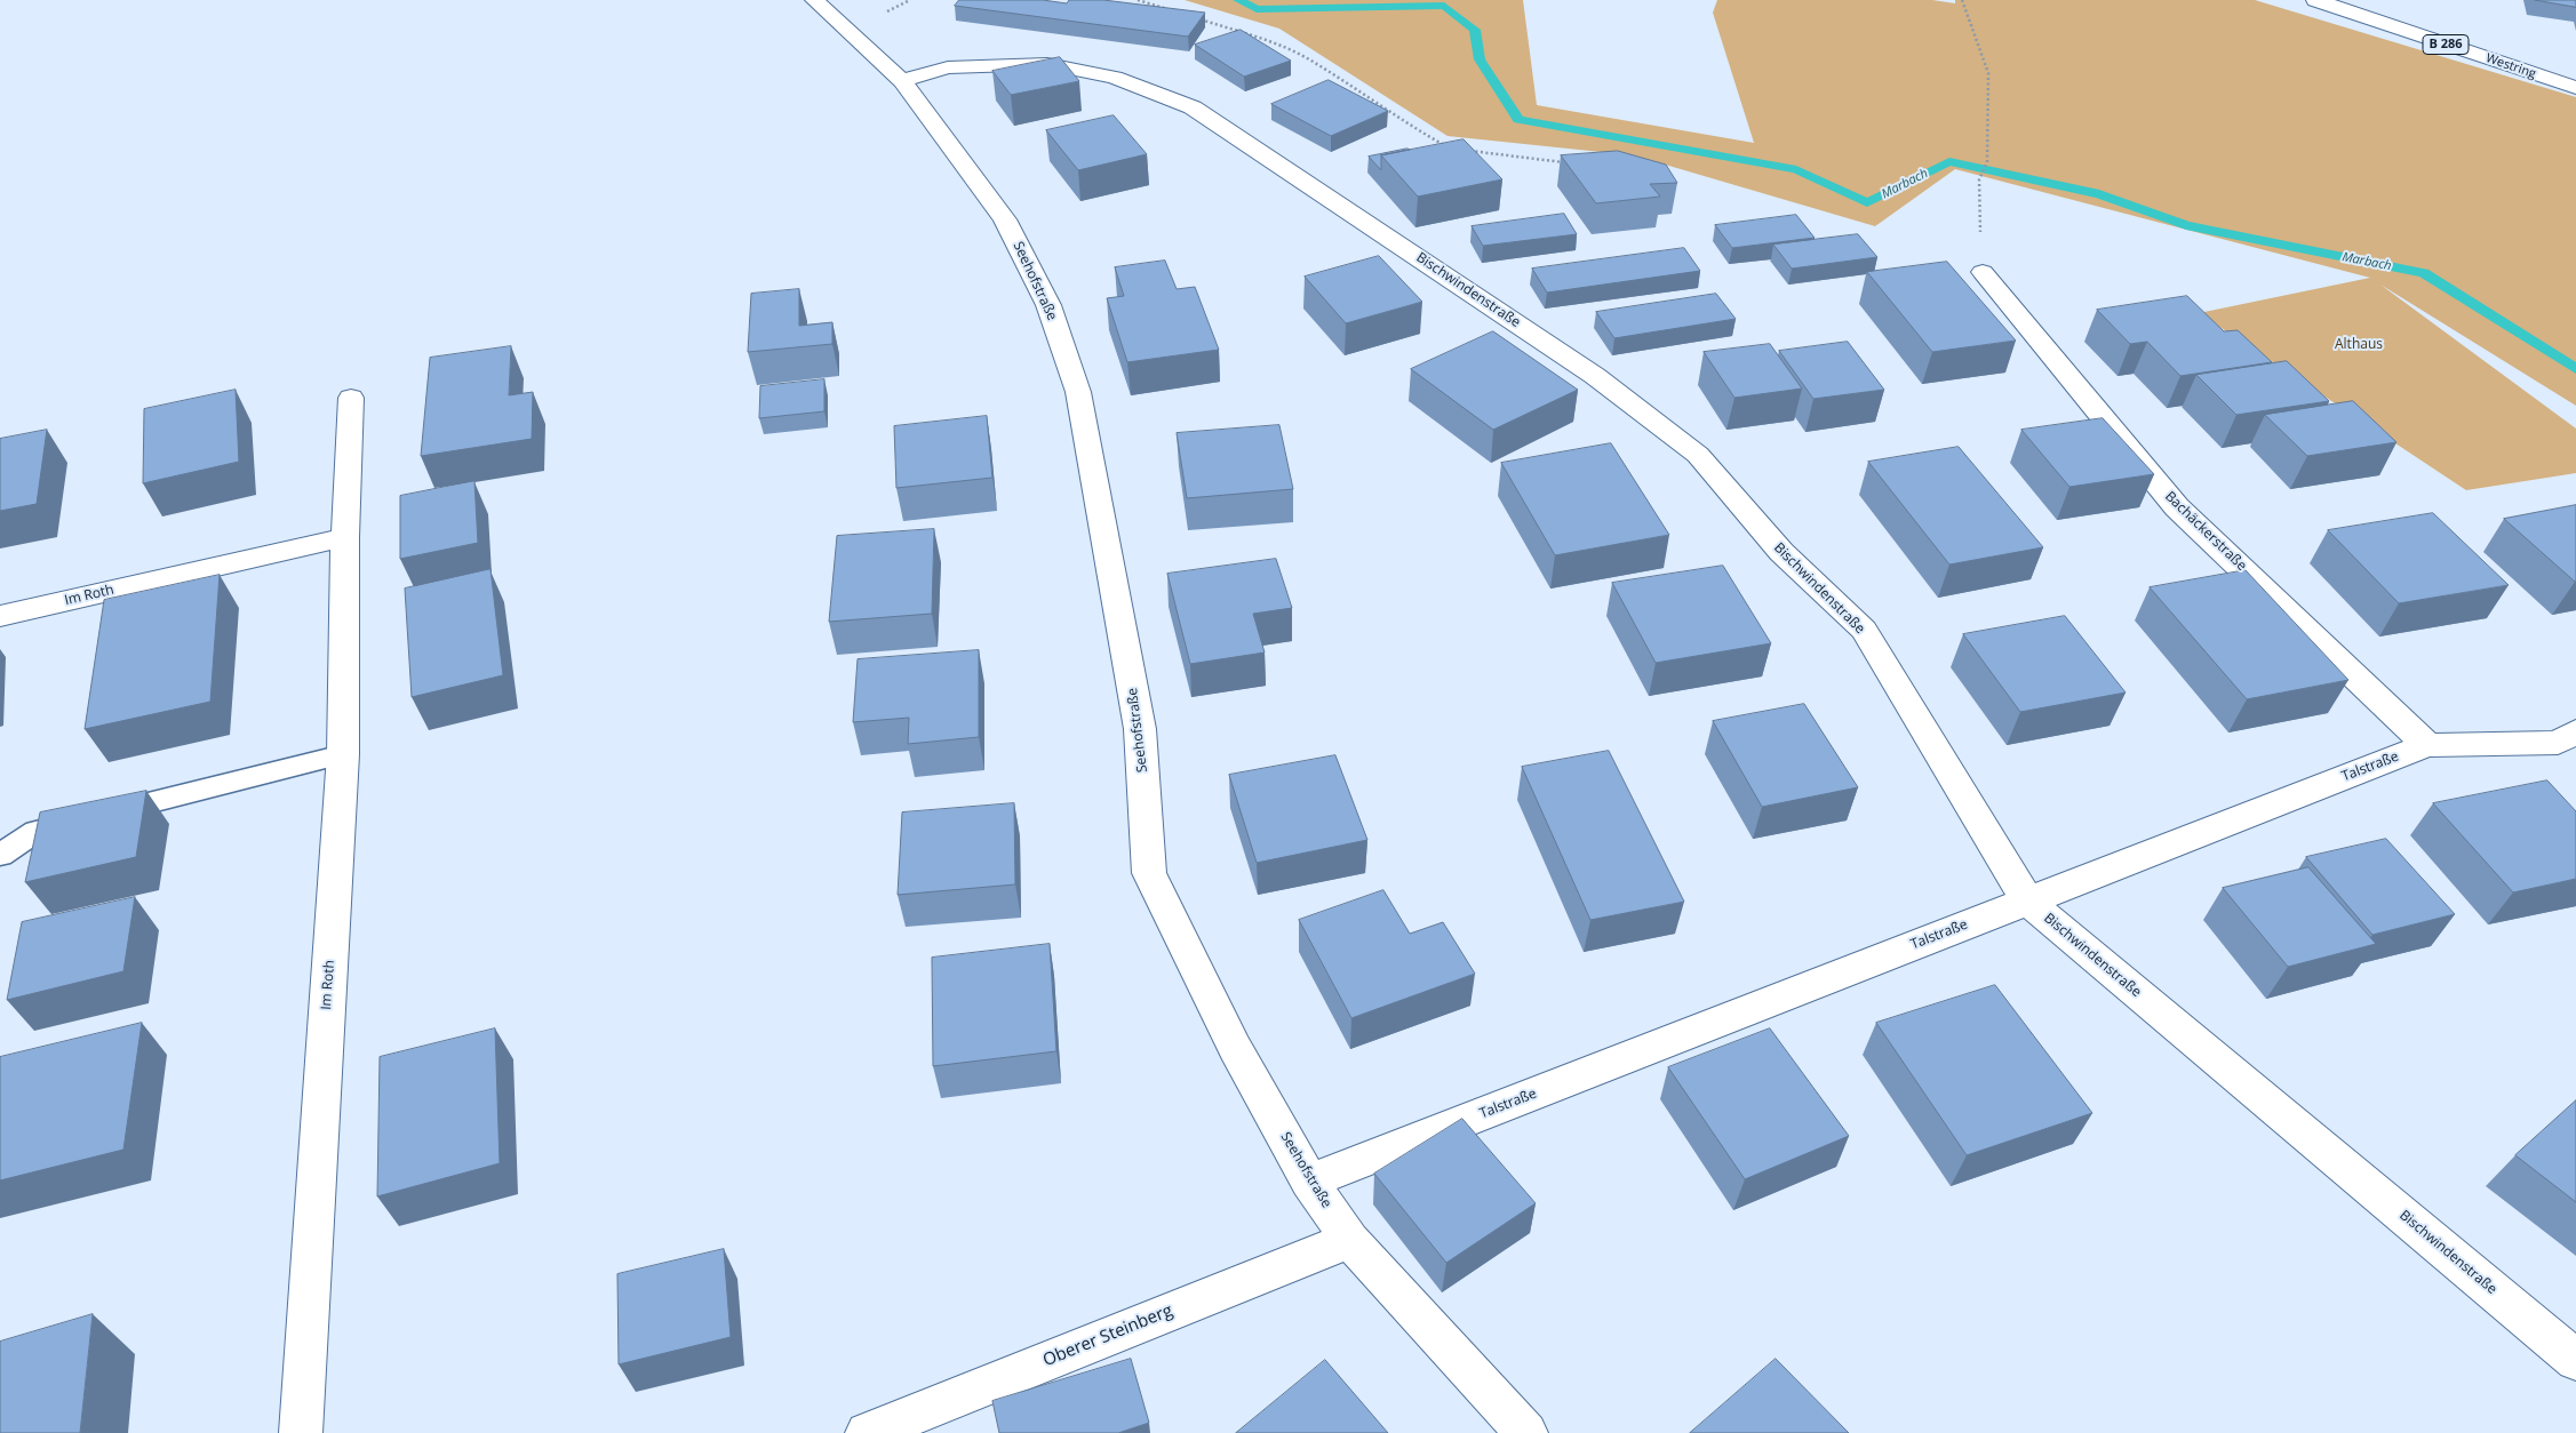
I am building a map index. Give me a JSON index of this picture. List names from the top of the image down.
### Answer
{
  "streets": {
    "street": [
      "B 286",
      "Westring",
      "Seehofstraße",
      "Bischwindenstraße",
      "Bachäckerstraße",
      "Im Roth",
      "Talstraße",
      "Oberer Steinberg"
    ]
  },
  "crossings": [
    ["Seehofstraße", "Bischwindenstraße"],
    ["Seehofstraße", "Talstraße"],
    ["Seehofstraße", "Oberer Steinberg"],
    ["Bischwindenstraße", "Talstraße"],
    ["Bachäckerstraße", "Talstraße"]
  ],
  "water": ["Marbach"],
  "parks": ["Althaus"]
}
